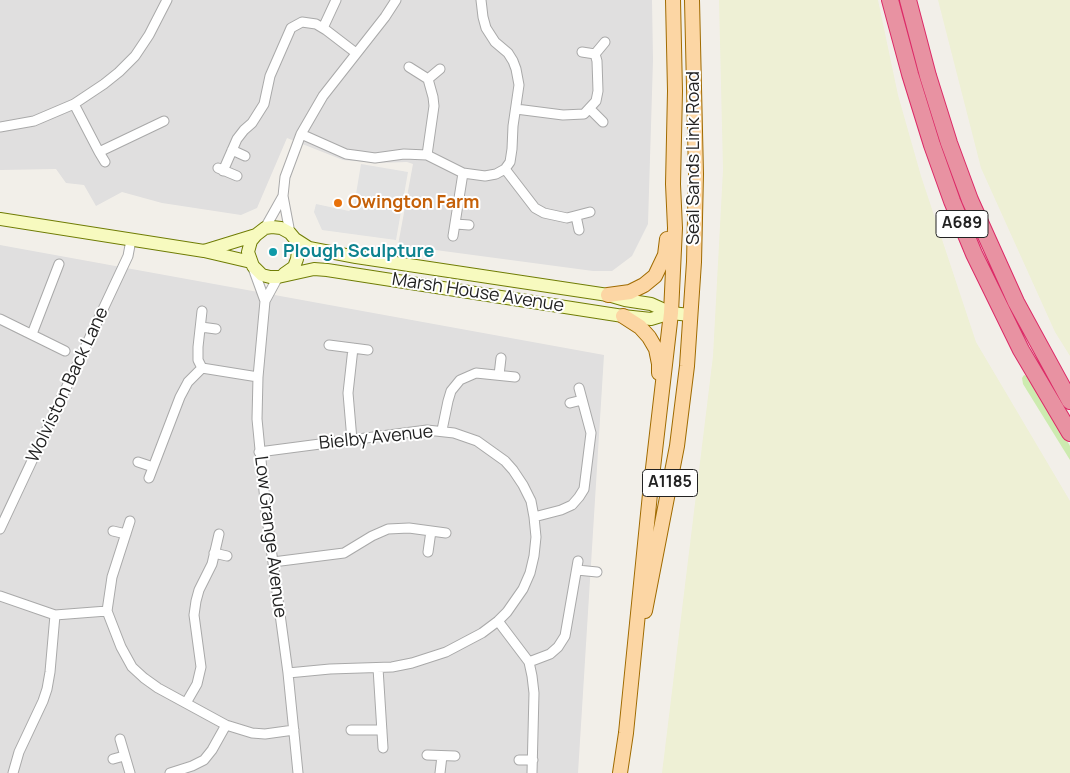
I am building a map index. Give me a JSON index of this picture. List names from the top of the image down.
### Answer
{
  "streets": {
    "highway": ["A689"],
    "main road": ["Seal Sands Link Road", "A1185"],
    "street": [
      "Marsh House Avenue",
      "Wolviston Back Lane",
      "Bielby Avenue",
      "Low Grange Avenue"
    ]
  },
  "crossings": [
    ["Seal Sands Link Road", "Marsh House Avenue"],
    ["Seal Sands Link Road", "A1185"],
    ["Marsh House Avenue", "Wolviston Back Lane"],
    ["Marsh House Avenue", "A1185"],
    ["Marsh House Avenue", "Low Grange Avenue"],
    ["Bielby Avenue", "Low Grange Avenue"]
  ],
  "places": ["Owington Farm", "Plough Sculpture"]
}
